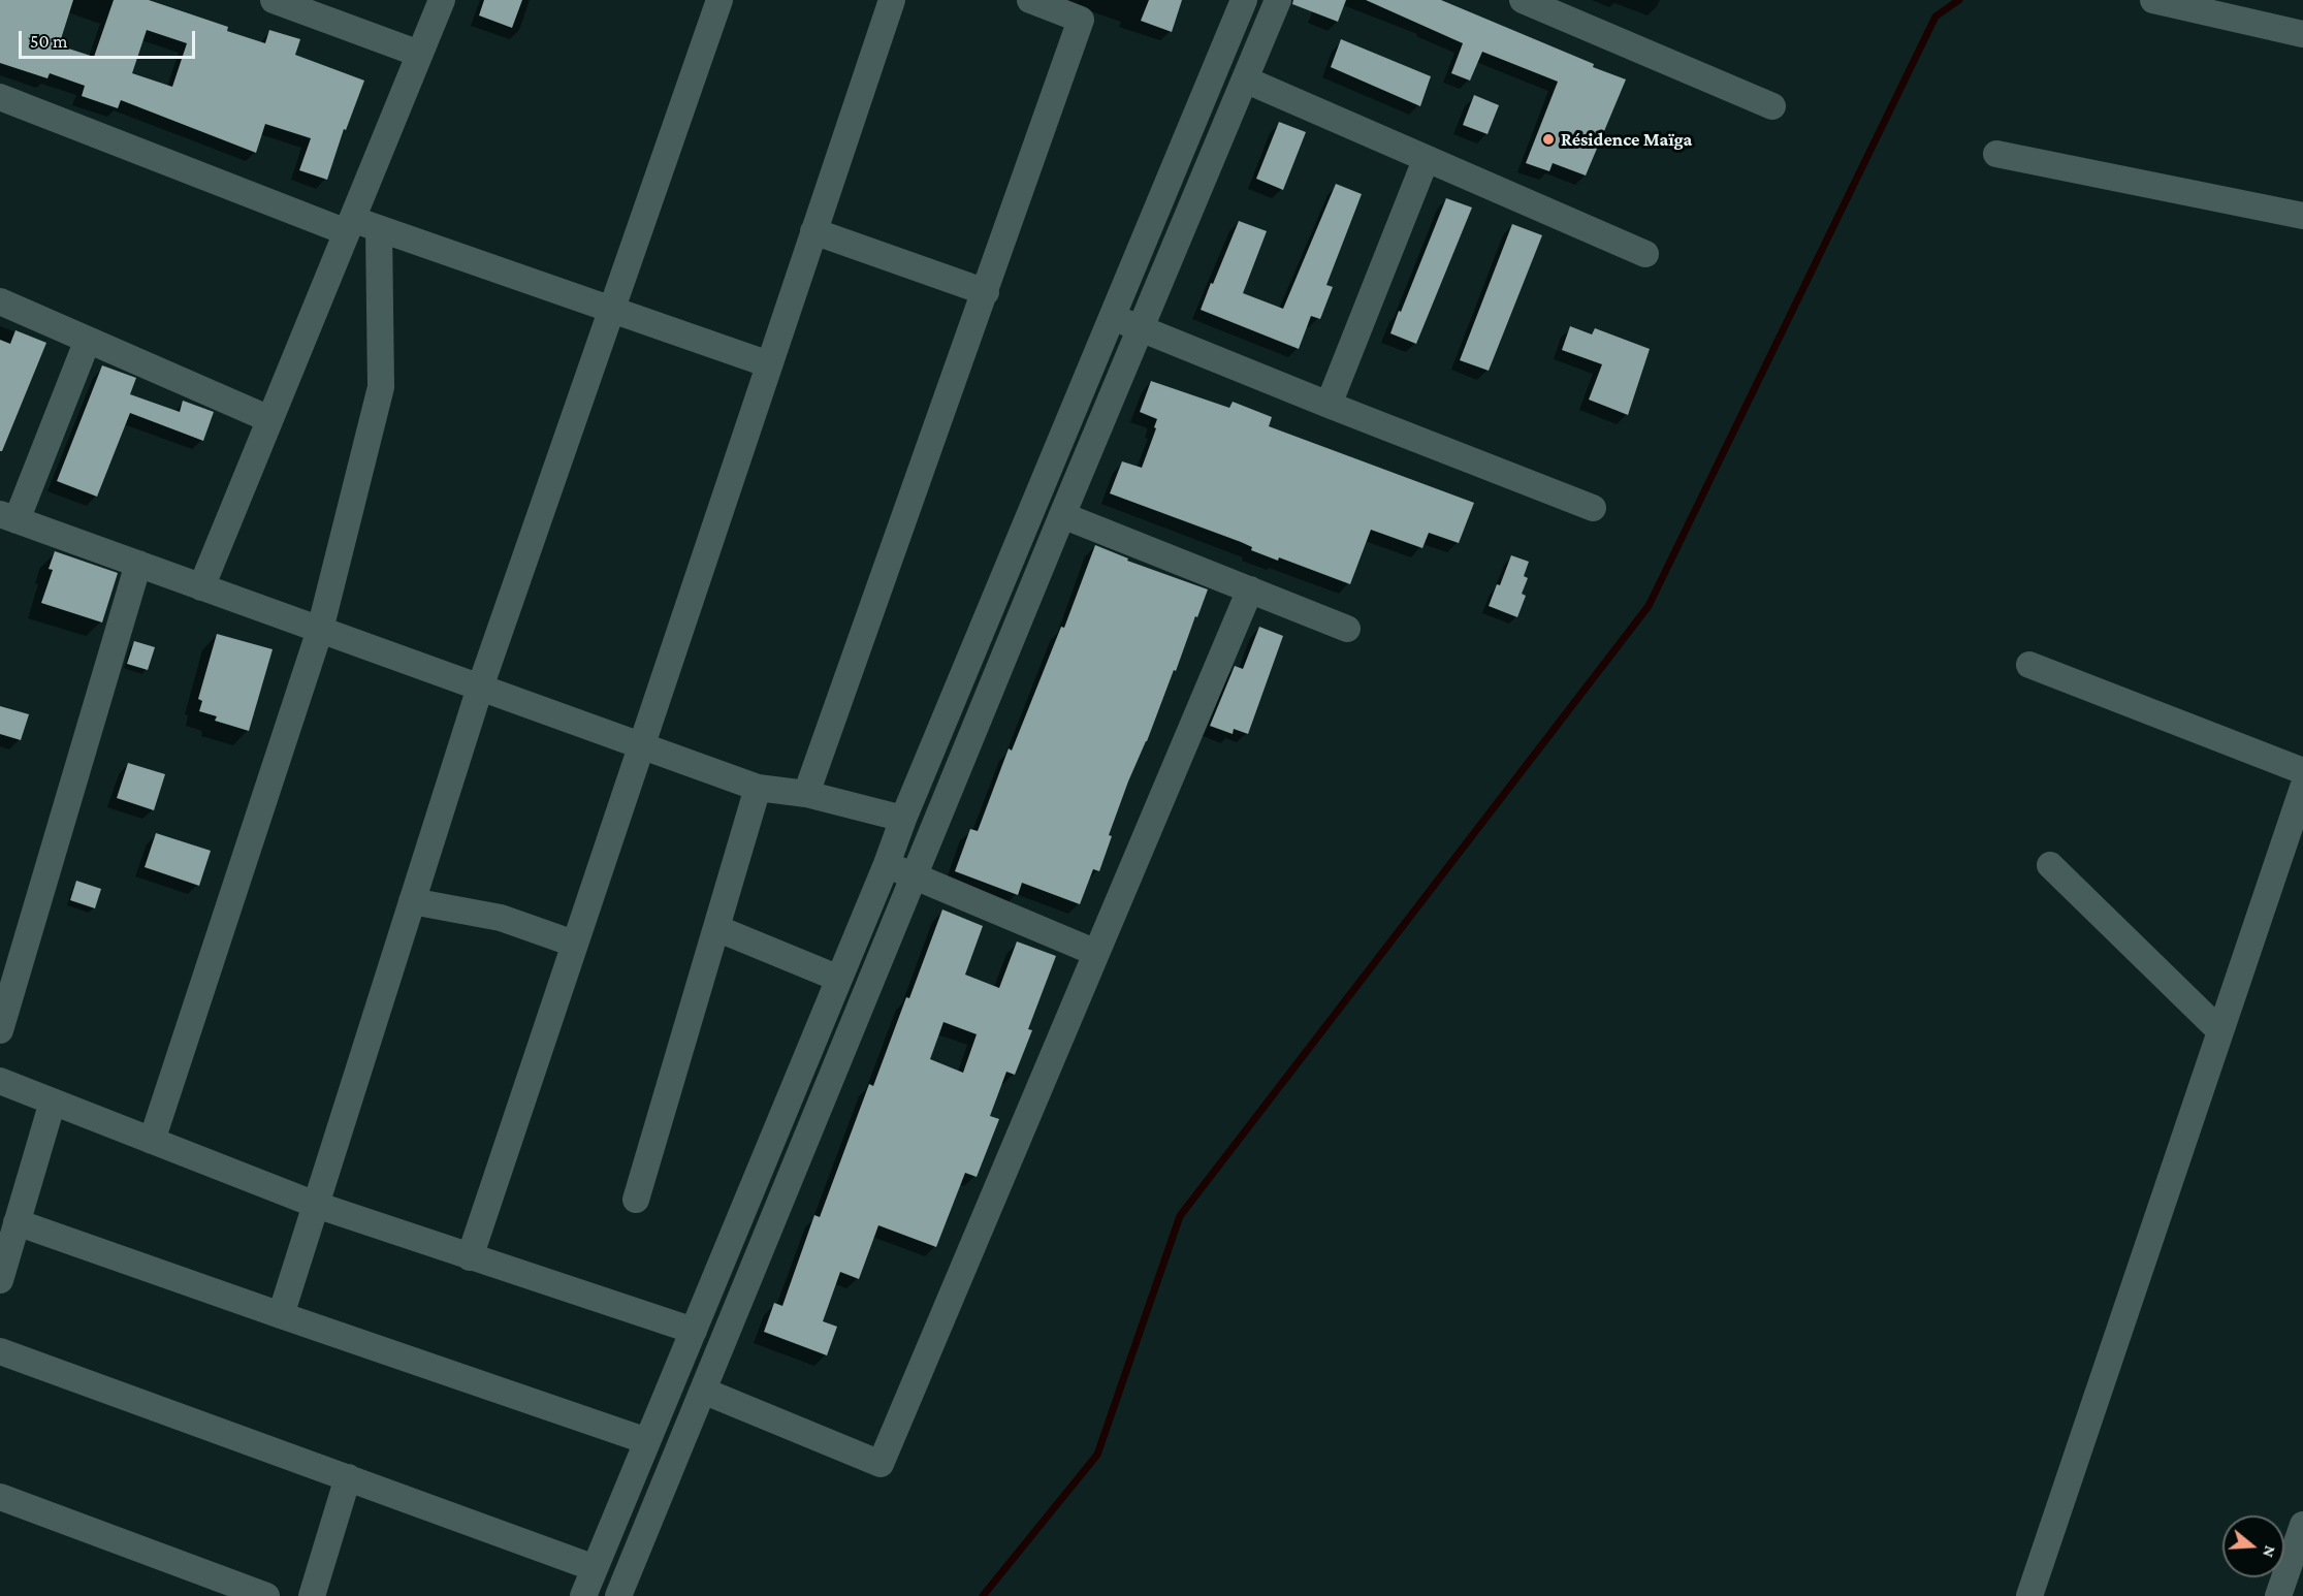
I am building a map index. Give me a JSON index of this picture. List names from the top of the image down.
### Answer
{
  "places": ["Résidence Maïga"],
  "scale_bar": "50 m",
  "north": "right"
}
